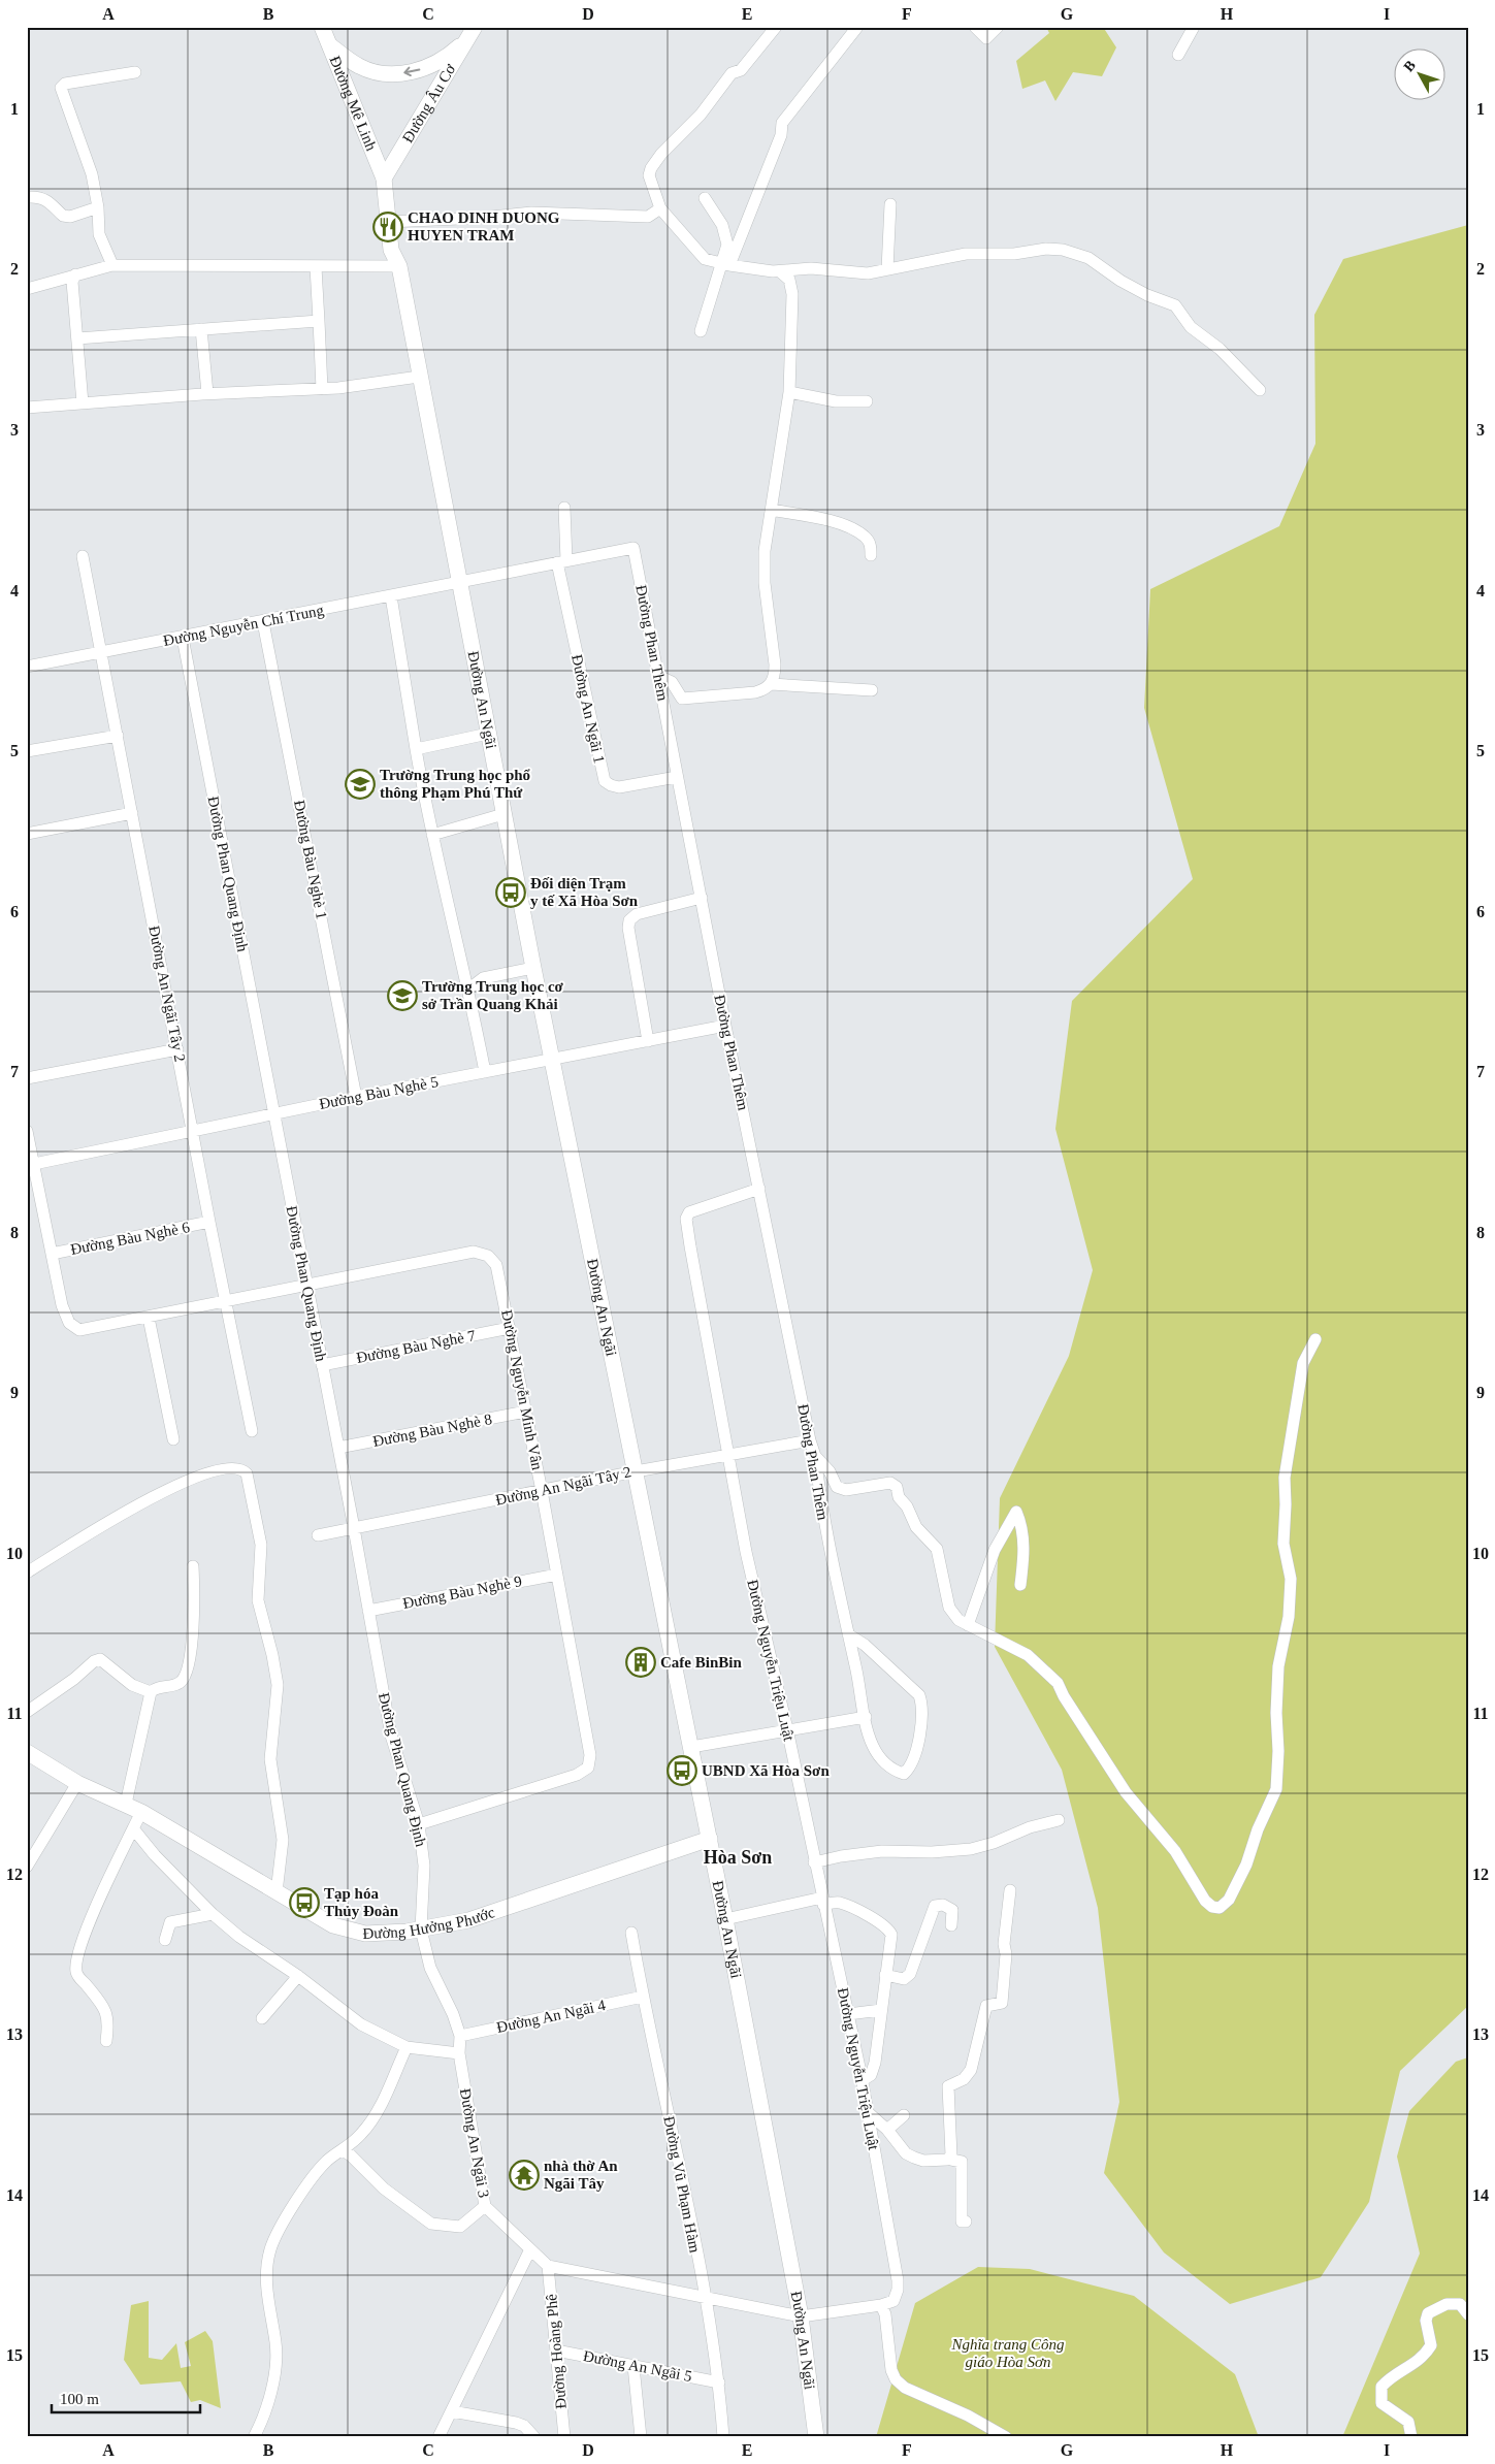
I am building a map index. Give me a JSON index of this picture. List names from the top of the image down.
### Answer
{
  "streets": {
    "main road": [
      "Đường Mê Linh",
      "Đường Âu Cơ",
      "Đường An Ngãi",
      "Đường Hưởng Phước"
    ],
    "street": [
      "Đường Nguyễn Chí Trung",
      "Đường Phan Thêm",
      "Đường An Ngãi 1",
      "Đường Bàu Nghè 1",
      "Đường Phan Quang Định",
      "Đường An Ngãi Tây 2",
      "Đường Bàu Nghè 5",
      "Đường Bàu Nghè 6",
      "Đường Bàu Nghè 7",
      "Đường Nguyễn Minh Vân",
      "Đường Bàu Nghè 8",
      "Đường Bàu Nghè 9",
      "Đường Nguyễn Triệu Luật",
      "Đường An Ngãi 4",
      "Đường An Ngãi 3",
      "Đường Vũ Phạm Hàm",
      "Đường Hoàng Phê",
      "Đường An Ngãi 5"
    ]
  },
  "crossings": [
    ["Đường Mê Linh", "Đường Âu Cơ"],
    ["Đường Mê Linh", "Đường An Ngãi"],
    ["Đường Âu Cơ", "Đường An Ngãi"],
    ["Đường Nguyễn Chí Trung", "Đường Phan Thêm"],
    ["Đường Nguyễn Chí Trung", "Đường An Ngãi"],
    ["Đường Nguyễn Chí Trung", "Đường Bàu Nghè 1"],
    ["Đường Nguyễn Chí Trung", "Đường Phan Quang Định"],
    ["Đường Nguyễn Chí Trung", "Đường An Ngãi Tây 2"],
    ["Đường Phan Thêm", "Đường An Ngãi"],
    ["Đường Phan Thêm", "Đường An Ngãi 1"],
    ["Đường Phan Thêm", "Đường An Ngãi Tây 2"],
    ["Đường Phan Thêm", "Đường Bàu Nghè 5"],
    ["Đường Phan Thêm", "Đường Nguyễn Triệu Luật"],
    ["Đường An Ngãi", "Đường An Ngãi Tây 2"],
    ["Đường An Ngãi", "Đường Bàu Nghè 5"],
    ["Đường An Ngãi", "Đường Hưởng Phước"],
    ["Đường Bàu Nghè 1", "Đường Bàu Nghè 5"],
    ["Đường Phan Quang Định", "Đường An Ngãi Tây 2"],
    ["Đường Phan Quang Định", "Đường Bàu Nghè 5"],
    ["Đường Phan Quang Định", "Đường Bàu Nghè 7"],
    ["Đường Phan Quang Định", "Đường Nguyễn Minh Vân"],
    ["Đường Phan Quang Định", "Đường Bàu Nghè 8"],
    ["Đường Phan Quang Định", "Đường Bàu Nghè 9"],
    ["Đường Phan Quang Định", "Đường Hưởng Phước"],
    ["Đường Phan Quang Định", "Đường An Ngãi 3"],
    ["Đường An Ngãi Tây 2", "Đường Bàu Nghè 5"],
    ["Đường An Ngãi Tây 2", "Đường Bàu Nghè 6"],
    ["Đường An Ngãi Tây 2", "Đường Nguyễn Minh Vân"],
    ["Đường An Ngãi Tây 2", "Đường Nguyễn Triệu Luật"],
    ["Đường Bàu Nghè 6", "Đường Nguyễn Minh Vân"],
    ["Đường Bàu Nghè 7", "Đường Nguyễn Minh Vân"],
    ["Đường Nguyễn Minh Vân", "Đường Bàu Nghè 8"],
    ["Đường Nguyễn Minh Vân", "Đường Bàu Nghè 9"],
    ["Đường Hưởng Phước", "Đường An Ngãi 3"],
    ["Đường An Ngãi 4", "Đường An Ngãi 3"],
    ["Đường An Ngãi 4", "Đường Vũ Phạm Hàm"],
    ["Đường An Ngãi 3", "Đường Hoàng Phê"],
    ["Đường Vũ Phạm Hàm", "Đường An Ngãi 5"],
    ["Đường Hoàng Phê", "Đường An Ngãi 5"]
  ],
  "districts": ["Hòa Sơn"],
  "parks": ["Nghĩa trang Công giáo Hòa Sơn"],
  "places": {
    "restaurant": ["CHAO DINH DUONG HUYEN TRAM"],
    "school or university": ["Trường Trung học phổ thông Phạm Phú Thứ", "Trường Trung học cơ sở Trần Quang Khải"],
    "bus stop": ["Đối diện Trạm y tế Xã Hòa Sơn", "UBND Xã Hòa Sơn", "Tạp hóa Thủy Đoàn"],
    "building": ["Cafe BinBin"],
    "temple": ["nhà thờ An Ngãi Tây"]
  },
  "scale_bar": "100 m",
  "north": "top left",
  "grid": {
    "columns": [
      "A",
      "B",
      "C",
      "D",
      "E",
      "F",
      "G",
      "H",
      "I"
    ],
    "rows": [
      "1",
      "2",
      "3",
      "4",
      "5",
      "6",
      "7",
      "8",
      "9",
      "10",
      "11",
      "12",
      "13",
      "14",
      "15"
    ]
  }
}
